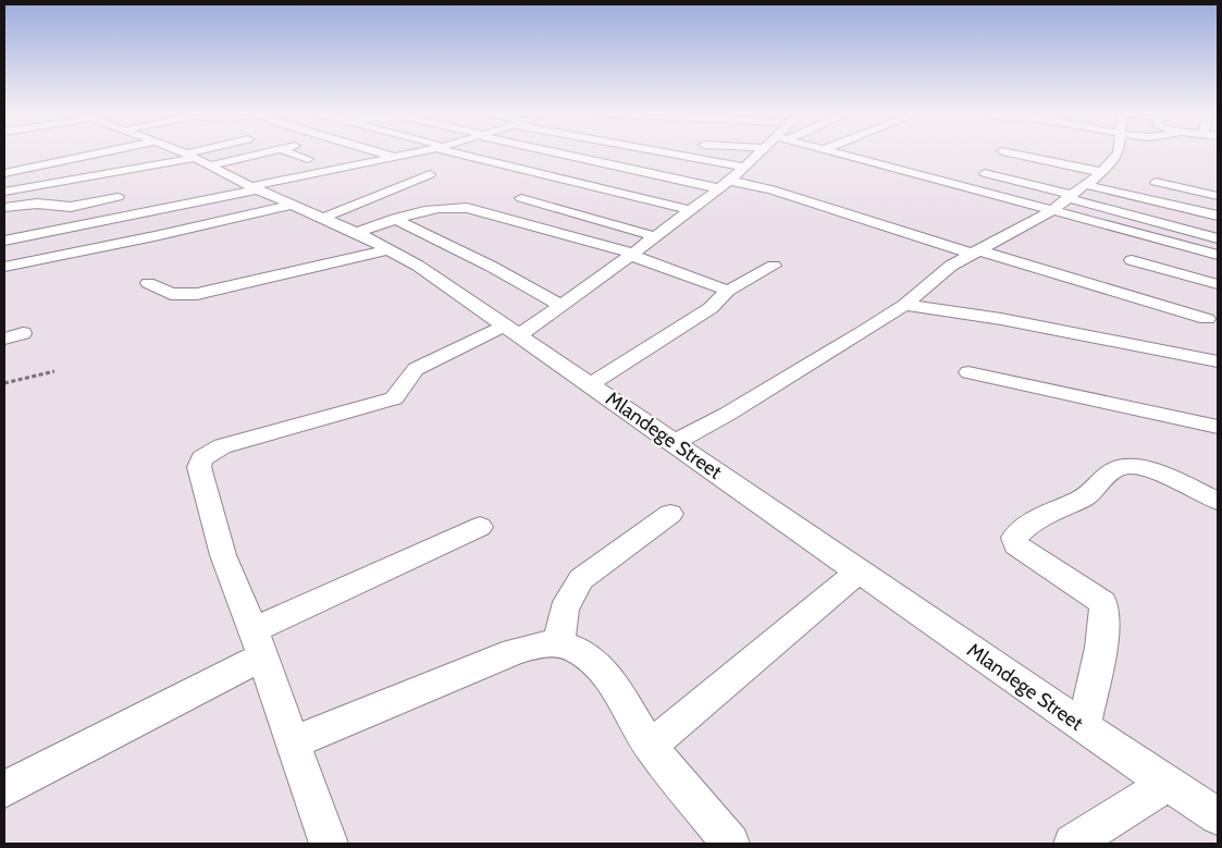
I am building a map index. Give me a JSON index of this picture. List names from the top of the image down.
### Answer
{
  "streets": {
    "street": ["Mlandege Street"]
  }
}
